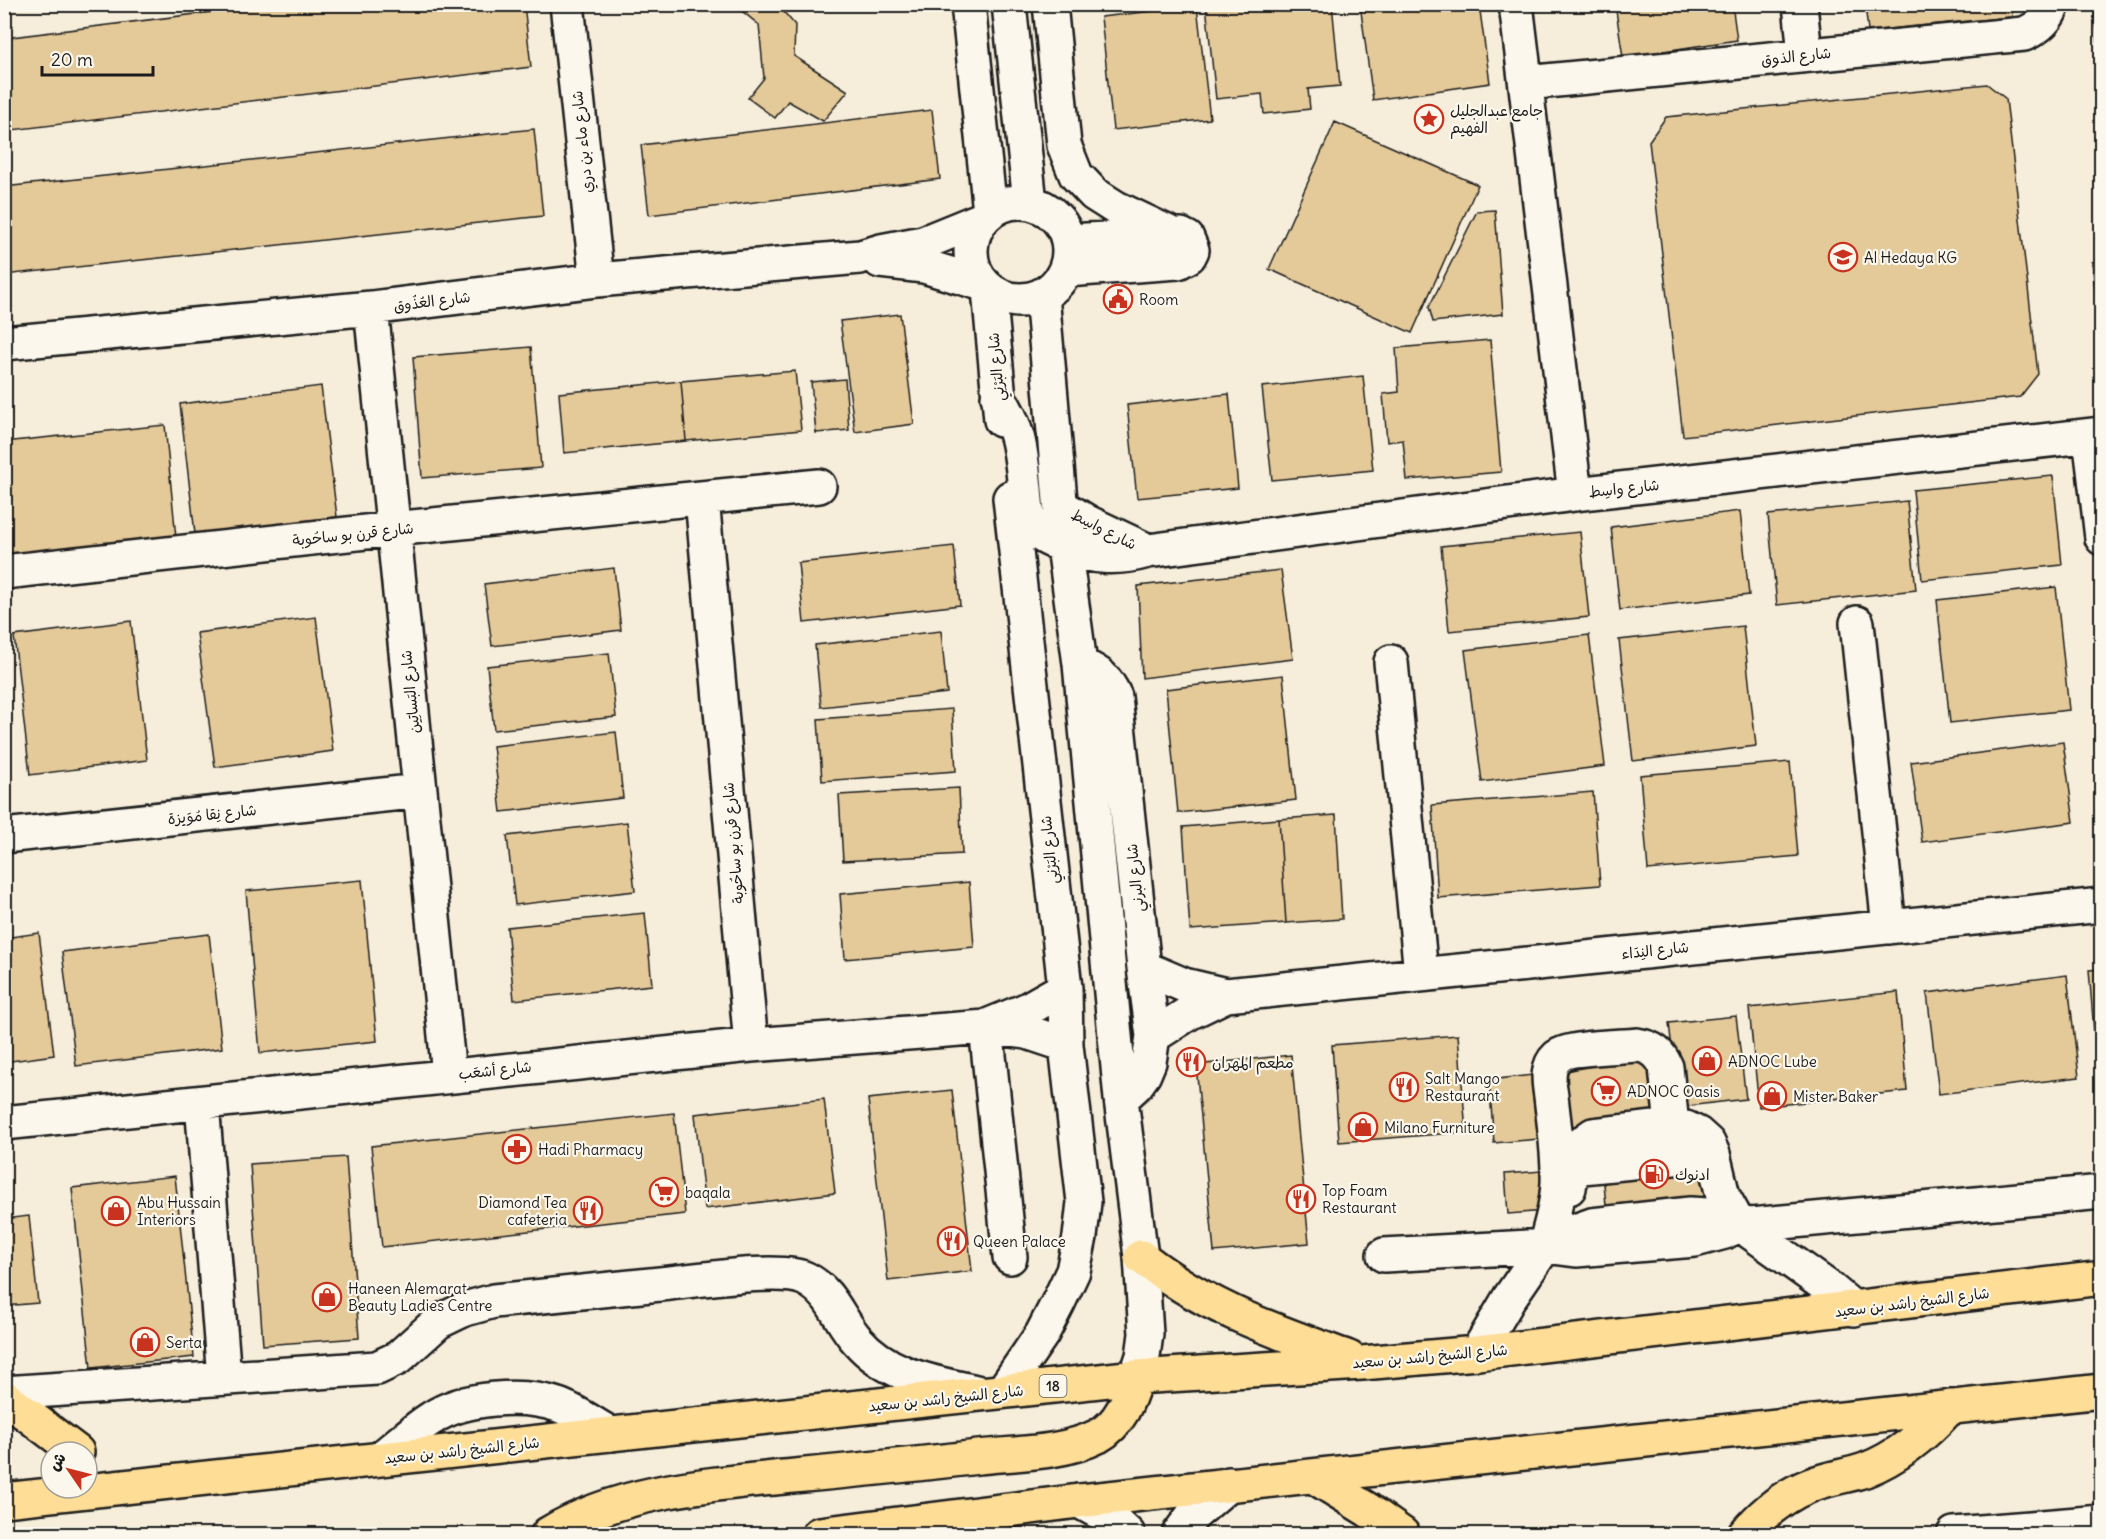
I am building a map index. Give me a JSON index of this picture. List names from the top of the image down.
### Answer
{
  "streets": {
    "main road": ["شارع الشيخ راشد بن سعيد", "18"],
    "street": [
      "شارع الذوق",
      "شارع ماء بن دري",
      "شارع العُذُوق",
      "شارع البَرْنِي",
      "شارع واسِط",
      "شارع قرن بو ساحُوبة",
      "شارع البَساتِين",
      "شارع نِقا مُوَيزة",
      "شارع البرني",
      "شارع النِدَاء",
      "شارع أشعَب"
    ]
  },
  "crossings": [
    ["شارع ماء بن دري", "شارع العُذُوق"],
    ["شارع العُذُوق", "شارع البَرْنِي"],
    ["شارع العُذُوق", "شارع البَساتِين"],
    ["شارع البَرْنِي", "شارع واسِط"],
    ["شارع البَرْنِي", "شارع أشعَب"],
    ["شارع البَرْنِي", "شارع الشيخ راشد بن سعيد"],
    ["شارع قرن بو ساحُوبة", "شارع البَساتِين"],
    ["شارع قرن بو ساحُوبة", "شارع أشعَب"],
    ["شارع البَساتِين", "شارع نِقا مُوَيزة"],
    ["شارع البَساتِين", "شارع أشعَب"],
    ["شارع البرني", "شارع النِدَاء"]
  ],
  "places": {
    "place": ["جامع عبدالجليل الفهيم"],
    "school or university": ["Al Hedaya KG"],
    "public building": ["Room"],
    "shop": [
      "ADNOC Lube",
      "Mister Baker",
      "Milano Furniture",
      "Abu Hussain Interiors",
      "Haneen Alemarat Beauty Ladies Centre",
      "Serta"
    ],
    "restaurant": [
      "مطعم المهران",
      "Salt Mango Restaurant",
      "Top Foam Restaurant",
      "Diamond Tea cafeteria",
      "Queen Palace"
    ],
    "supermarket": ["ADNOC Oasis", "baqala"],
    "pharmacy": ["Hadi Pharmacy"],
    "fuel station": ["ادنوك"]
  },
  "scale_bar": "20 m",
  "north": "top left"
}
